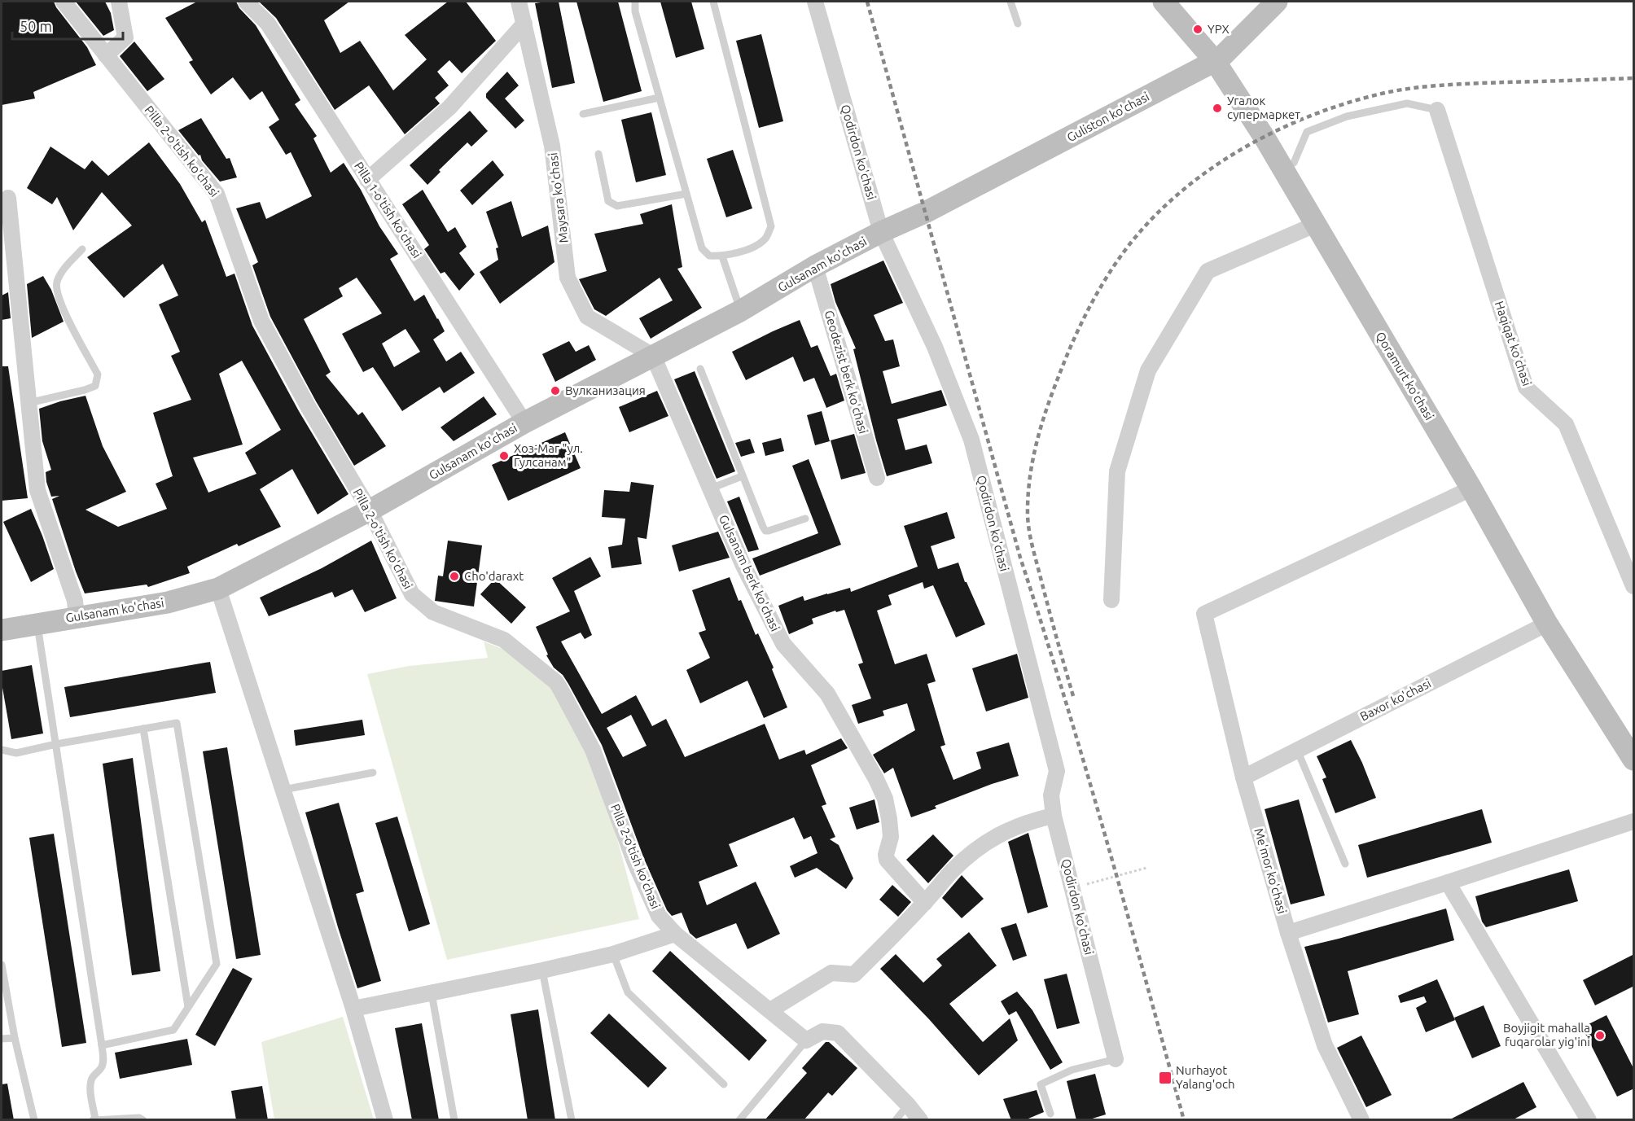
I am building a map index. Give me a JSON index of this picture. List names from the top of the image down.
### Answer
{
  "streets": {
    "main road": ["Guliston ko'chasi", "Gulsanam ko'chasi", "Qoramurt koʻchasi"],
    "street": [
      "Pilla 2-o'tish ko'chasi",
      "Qodirdon ko'chasi",
      "Maysara ko'chasi",
      "Pilla 1-o'tish ko'chasi",
      "Haqiqat ko'chasi",
      "Geodezist berk ko'chasi",
      "Gulsanam berk ko'chasi",
      "Baxor ko'chasi",
      "Me'mor ko'chasi"
    ]
  },
  "crossings": [
    ["Guliston ko'chasi", "Gulsanam ko'chasi"],
    ["Guliston ko'chasi", "Qoramurt koʻchasi"],
    ["Pilla 2-o'tish ko'chasi", "Gulsanam ko'chasi"],
    ["Qodirdon ko'chasi", "Gulsanam ko'chasi"],
    ["Maysara ko'chasi", "Gulsanam ko'chasi"],
    ["Maysara ko'chasi", "Gulsanam berk ko'chasi"],
    ["Pilla 1-o'tish ko'chasi", "Gulsanam ko'chasi"],
    ["Gulsanam ko'chasi", "Geodezist berk ko'chasi"],
    ["Gulsanam ko'chasi", "Gulsanam berk ko'chasi"],
    ["Qoramurt koʻchasi", "Baxor ko'chasi"],
    ["Qoramurt koʻchasi", "Me'mor ko'chasi"],
    ["Baxor ko'chasi", "Me'mor ko'chasi"]
  ],
  "places": {
    "other": [
      "YPX",
      "Угалок супермаркет",
      "Вулканизация",
      "Хоз-Маг \"ул. Гулсанам\"",
      "Cho'daraxt",
      "Boyjigit mahalla fuqarolar yig'ini"
    ],
    "transit": ["Nurhayot Yalang'och"]
  },
  "scale_bar": "50 m"
}
